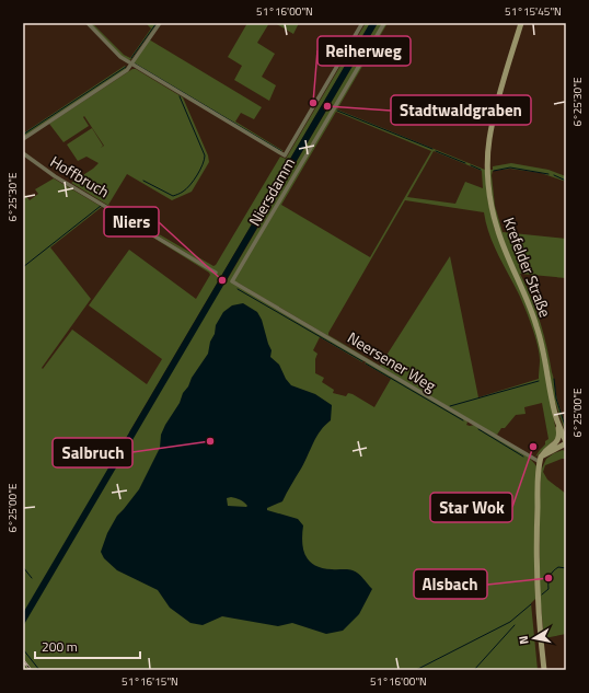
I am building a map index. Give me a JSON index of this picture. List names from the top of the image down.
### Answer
{
  "streets": {
    "main road": ["Krefelder Straße"],
    "street": ["Hoffbruch", "Niersdamm", "Neersener Weg"]
  },
  "crossings": [
    ["Niersdamm", "Neersener Weg"]
  ],
  "places": [
    "Reiherweg",
    "Stadtwaldgraben",
    "Niers",
    "Salbruch",
    "Star Wok",
    "Alsbach"
  ],
  "scale_bar": "200 m",
  "north": "left",
  "coordinates": [
    "51°16'00\"N",
    "51°15'45\"N",
    "6°25'30\"E",
    "6°25'00\"E",
    "51°16'15\"N"
  ]
}
